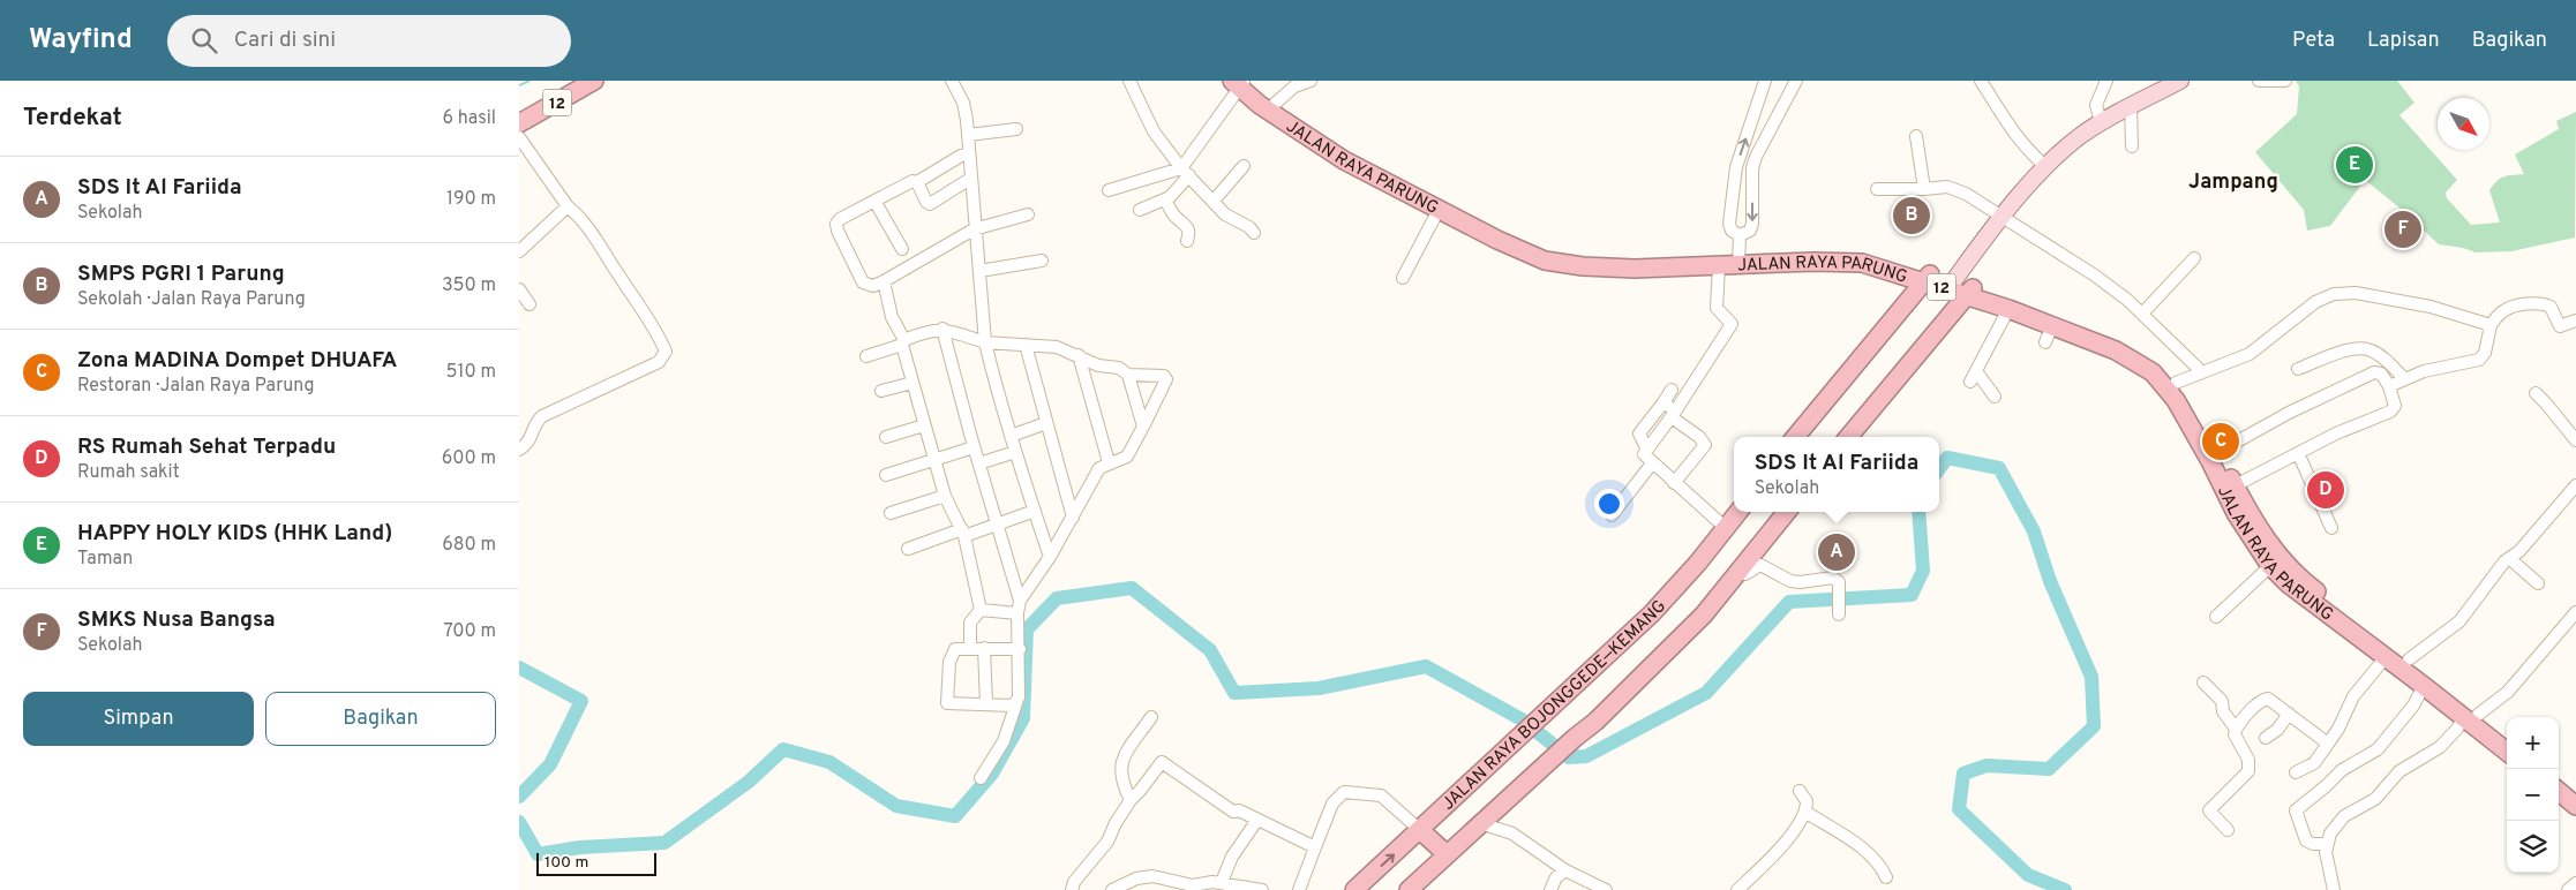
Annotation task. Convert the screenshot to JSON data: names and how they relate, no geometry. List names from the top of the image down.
{
  "streets": {
    "highway": ["12", "JALAN RAYA PARUNG", "JALAN RAYA BOJONGGEDE—KEMANG"]
  },
  "districts": ["Jampang"],
  "scale_bar": "100 m",
  "north": "bottom right",
  "page": {
    "header": "Wayfind",
    "search": "Cari di sini",
    "nav": ["Peta", "Lapisan", "Bagikan"],
    "heading": ["Terdekat", "6 hasil"],
    "pins": [
      "E",
      "B",
      "F",
      "C",
      "D",
      "A"
    ],
    "list": [
      {
        "mark": "A",
        "name": "SDS It Al Fariida",
        "note": "Sekolah",
        "value": "190 m"
      },
      {
        "mark": "B",
        "name": "SMPS PGRI 1 Parung",
        "note": "Sekolah · Jalan Raya Parung",
        "value": "350 m"
      },
      {
        "mark": "C",
        "name": "Zona MADINA Dompet DHUAFA",
        "note": "Restoran · Jalan Raya Parung",
        "value": "510 m"
      },
      {
        "mark": "D",
        "name": "RS Rumah Sehat Terpadu",
        "note": "Rumah sakit",
        "value": "600 m"
      },
      {
        "mark": "E",
        "name": "HAPPY HOLY KIDS (HHK Land)",
        "note": "Taman",
        "value": "680 m"
      },
      {
        "mark": "F",
        "name": "SMKS Nusa Bangsa",
        "note": "Sekolah",
        "value": "700 m"
      }
    ],
    "popup": ["SDS It Al Fariida", "Sekolah"],
    "buttons": ["Simpan", "Bagikan"],
    "map_buttons": ["+", "−"],
    "scale": "100 m"
  }
}
